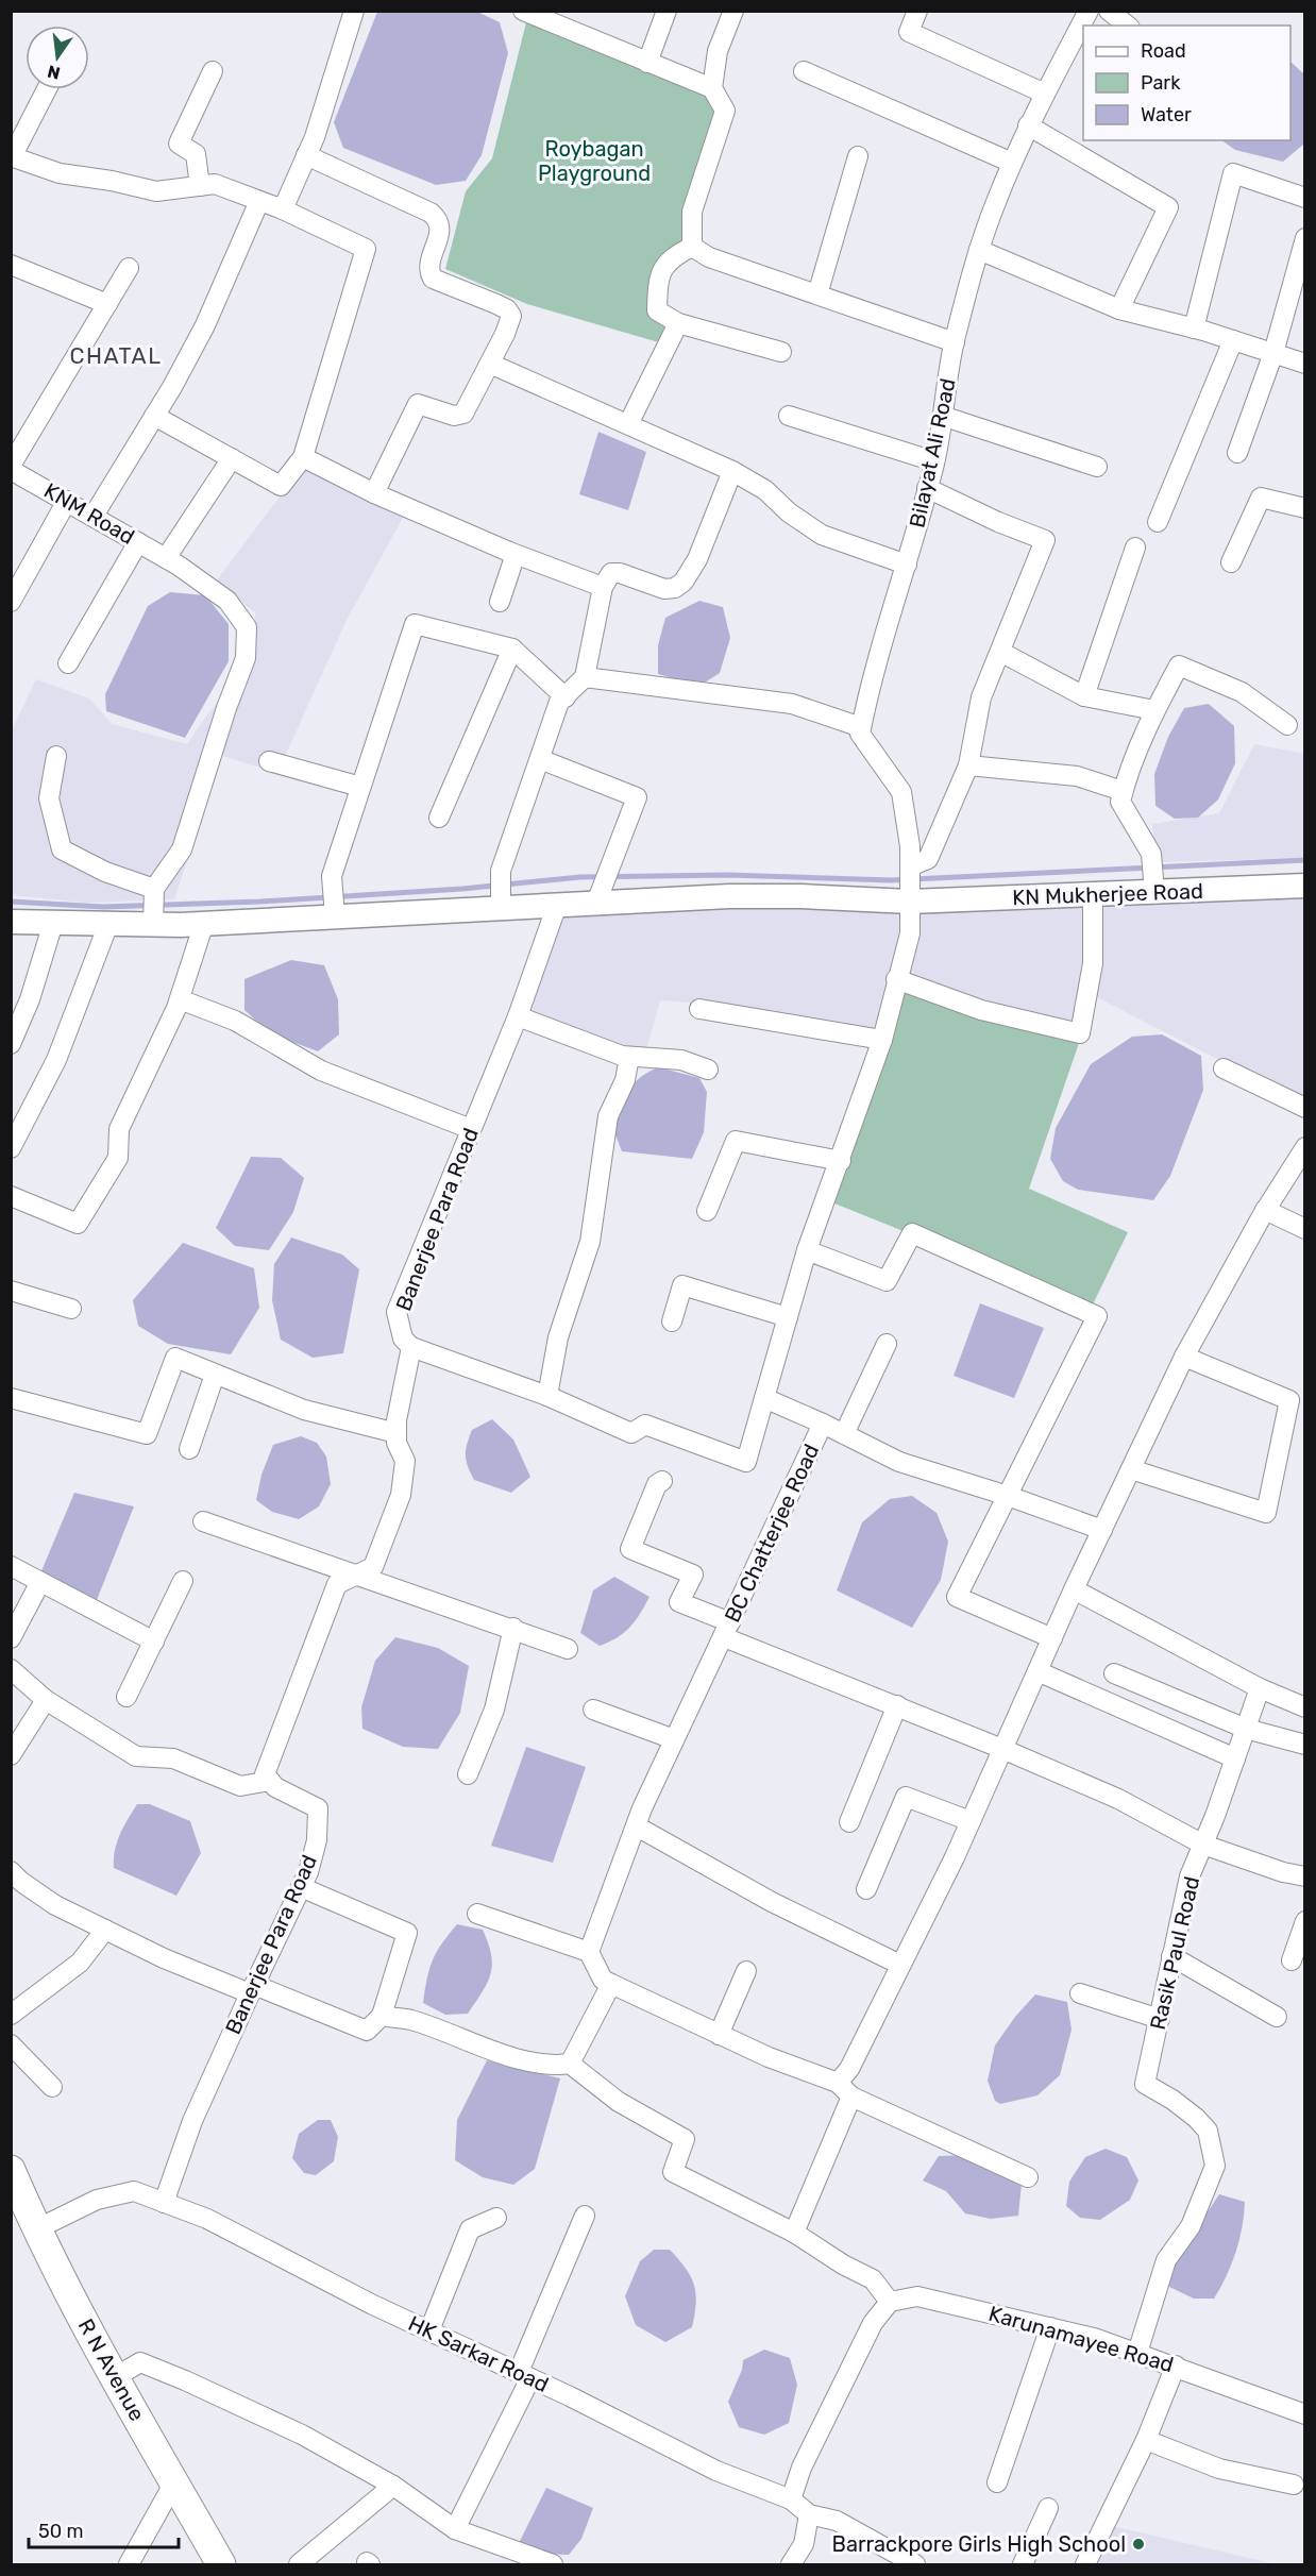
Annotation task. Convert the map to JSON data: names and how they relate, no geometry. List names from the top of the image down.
{
  "streets": {
    "main road": ["R N Avenue"],
    "street": [
      "Bilayat Ali Road",
      "KNM Road",
      "KN Mukherjee Road",
      "Banerjee Para Road",
      "BC Chatterjee Road",
      "Rasik Paul Road",
      "Karunamayee Road",
      "HK Sarkar Road"
    ]
  },
  "crossings": [
    ["KN Mukherjee Road", "Banerjee Para Road"],
    ["Banerjee Para Road", "HK Sarkar Road"],
    ["Rasik Paul Road", "Karunamayee Road"],
    ["HK Sarkar Road", "R N Avenue"]
  ],
  "districts": ["CHATAL"],
  "parks": ["Roybagan Playground"],
  "places": ["Barrackpore Girls High School"],
  "legend": ["Road", "Park", "Water"],
  "scale_bar": "50 m",
  "north": "bottom"
}
